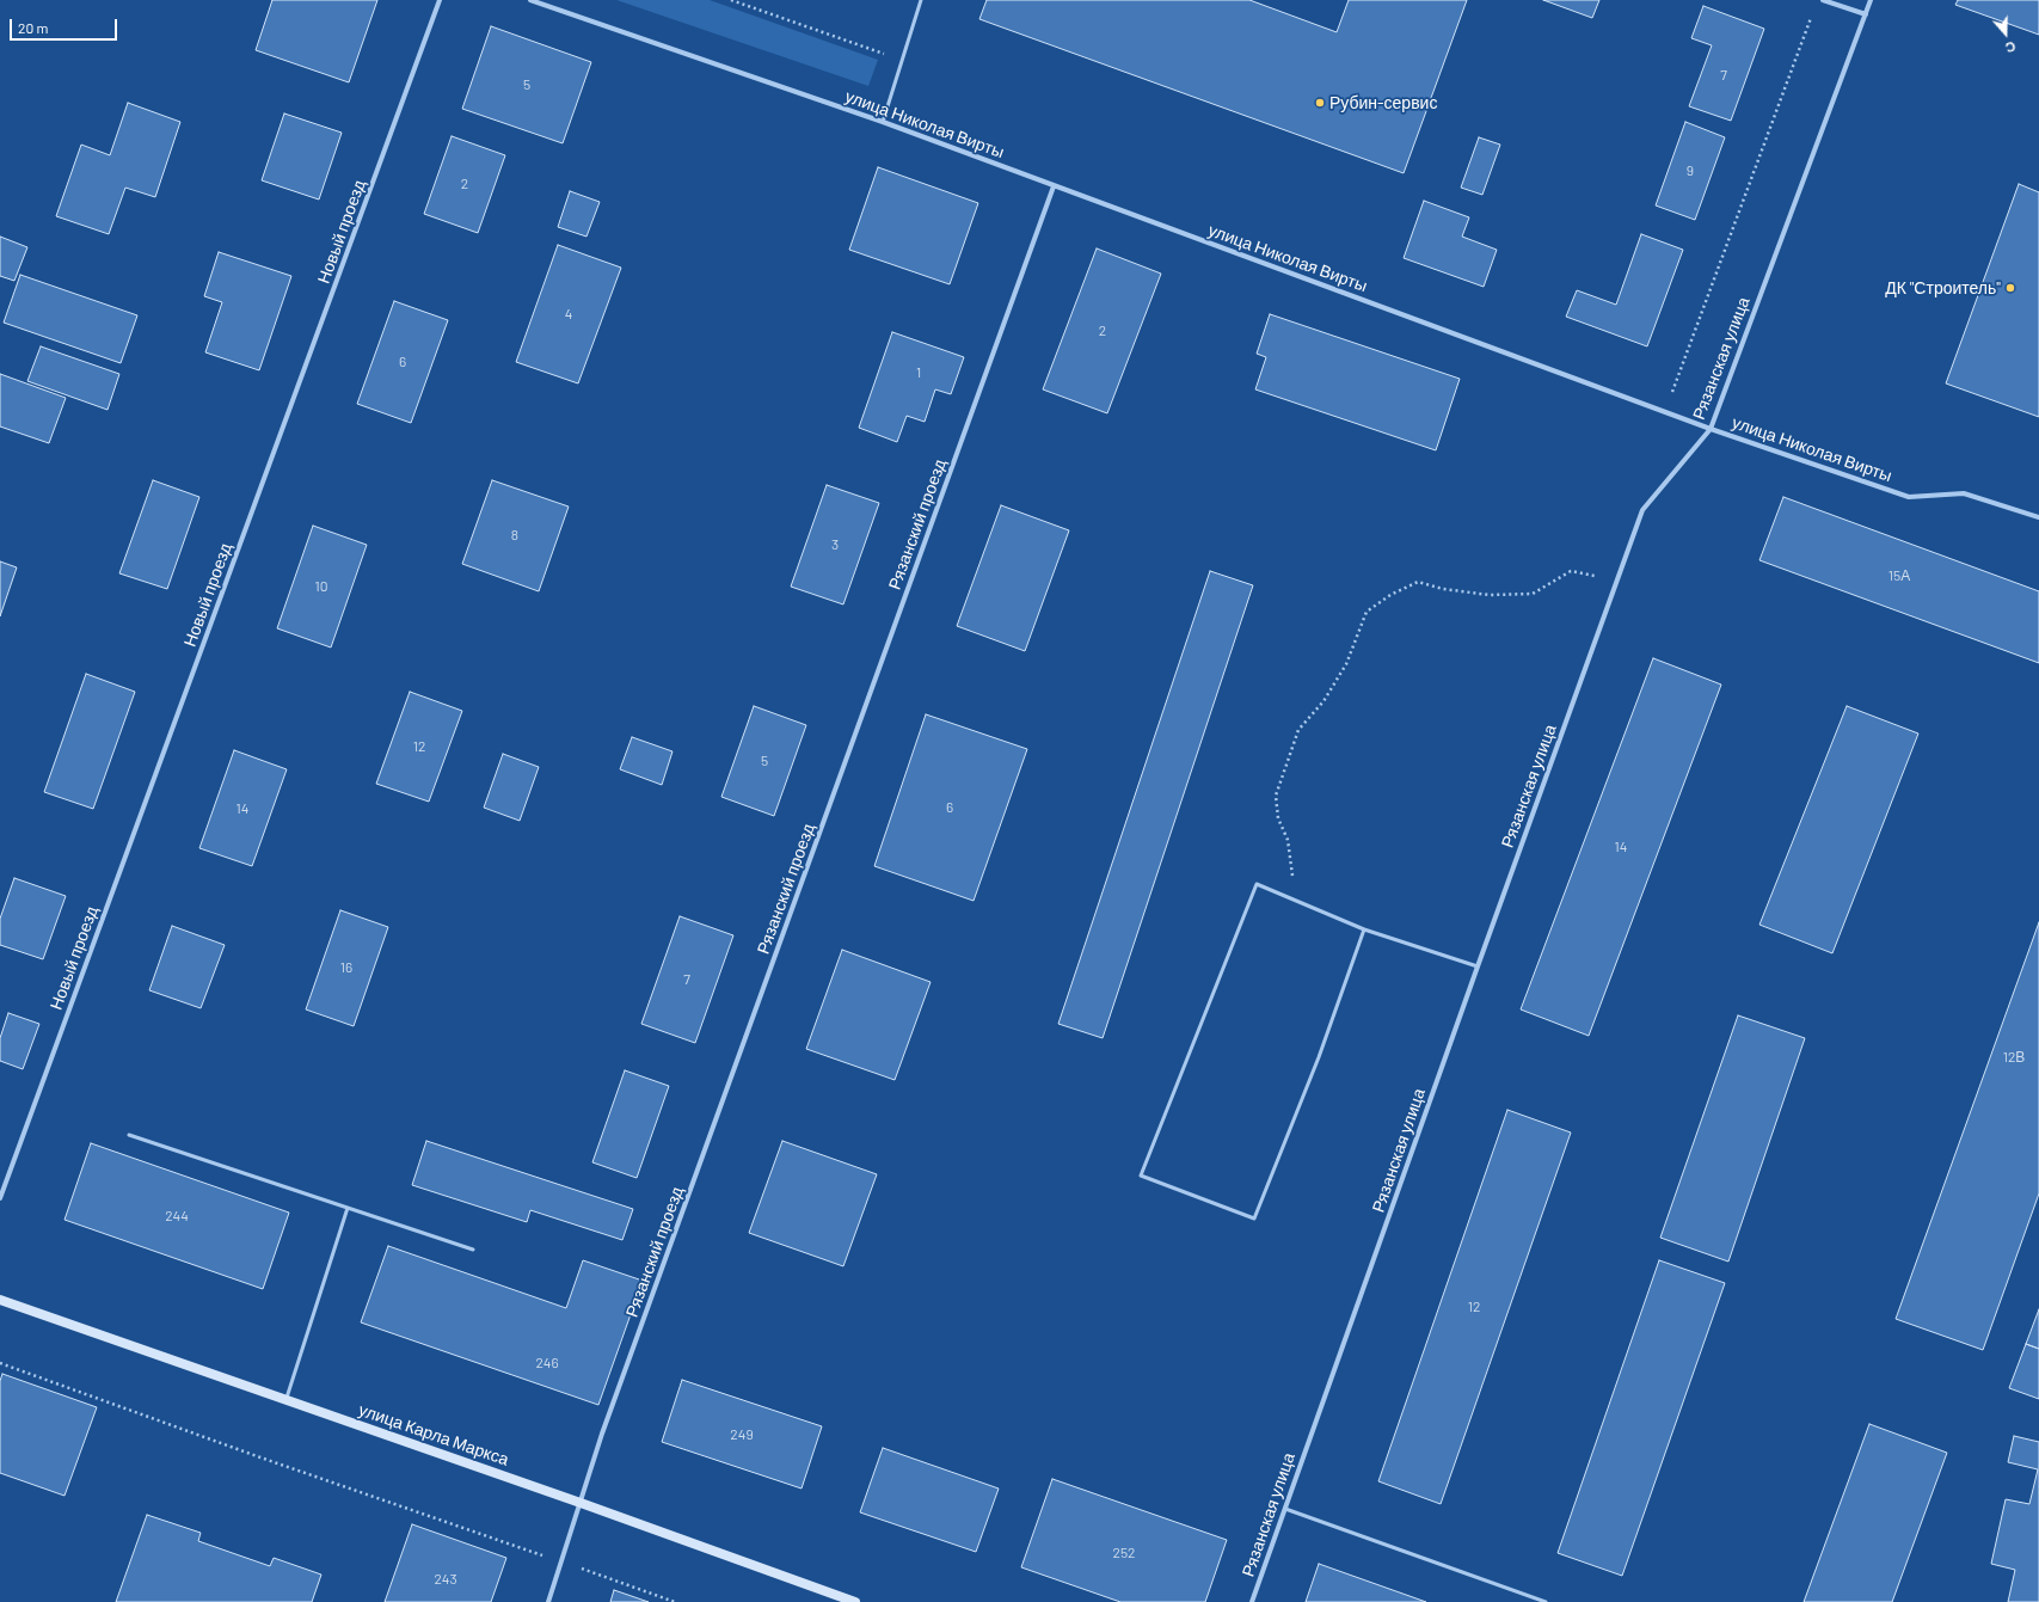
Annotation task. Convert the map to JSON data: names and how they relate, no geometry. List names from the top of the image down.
{
  "streets": {
    "main road": ["улица Карла Маркса"],
    "street": [
      "улица Николая Вирты",
      "Новый проезд",
      "Рязанская улица",
      "Рязанский проезд"
    ]
  },
  "crossings": [
    ["улица Николая Вирты", "Рязанская улица"],
    ["улица Николая Вирты", "Рязанский проезд"],
    ["Рязанский проезд", "улица Карла Маркса"]
  ],
  "places": ["Рубин-сервис", "ДК \"Строитель\""],
  "house_numbers": [
    "7",
    "5",
    "9",
    "2",
    "4",
    "2",
    "6",
    "1",
    "8",
    "3",
    "15А",
    "10",
    "12",
    "5",
    "6",
    "14",
    "14",
    "16",
    "7",
    "12В",
    "244",
    "12",
    "246",
    "249",
    "252",
    "243"
  ],
  "scale_bar": "20 m",
  "north": "bottom"
}
